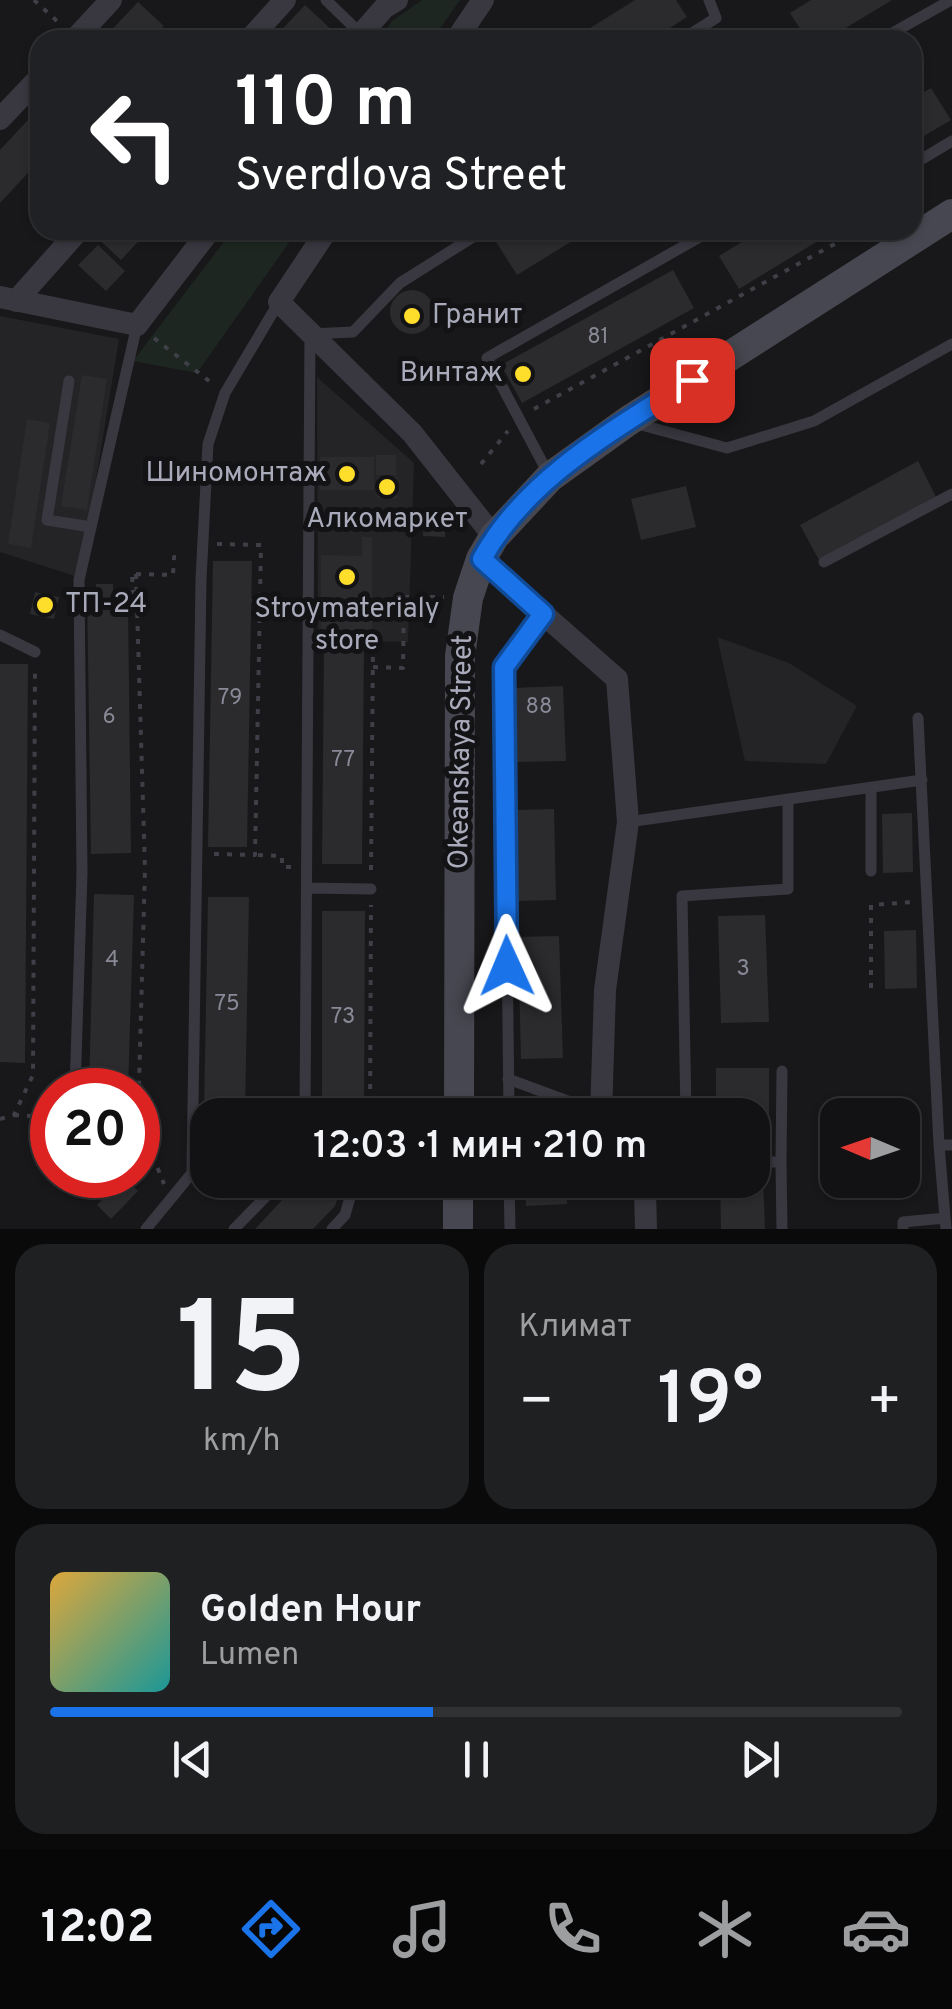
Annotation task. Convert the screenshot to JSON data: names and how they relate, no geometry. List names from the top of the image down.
{
  "streets": {
    "main road": ["Okeanskaya Street"]
  },
  "places": [
    "Гранит",
    "Винтаж",
    "Шиномонтаж",
    "Алкомаркет",
    "Stroymaterialy store",
    "ТП-24"
  ],
  "house_numbers": [
    "81",
    "79",
    "88",
    "6",
    "77",
    "4",
    "3",
    "75",
    "73"
  ],
  "north": "left",
  "page": {
    "turn": ["110 m", "Sverdlova Street"],
    "limit": "20",
    "trip": "12:03 · 1 мин · 210 m",
    "tile": [
      ["15", "km/h"],
      "Климат"
    ],
    "heat": ["−", "19°", "+"],
    "song": ["Golden Hour", "Lumen"],
    "tabs": "12:02"
  }
}
